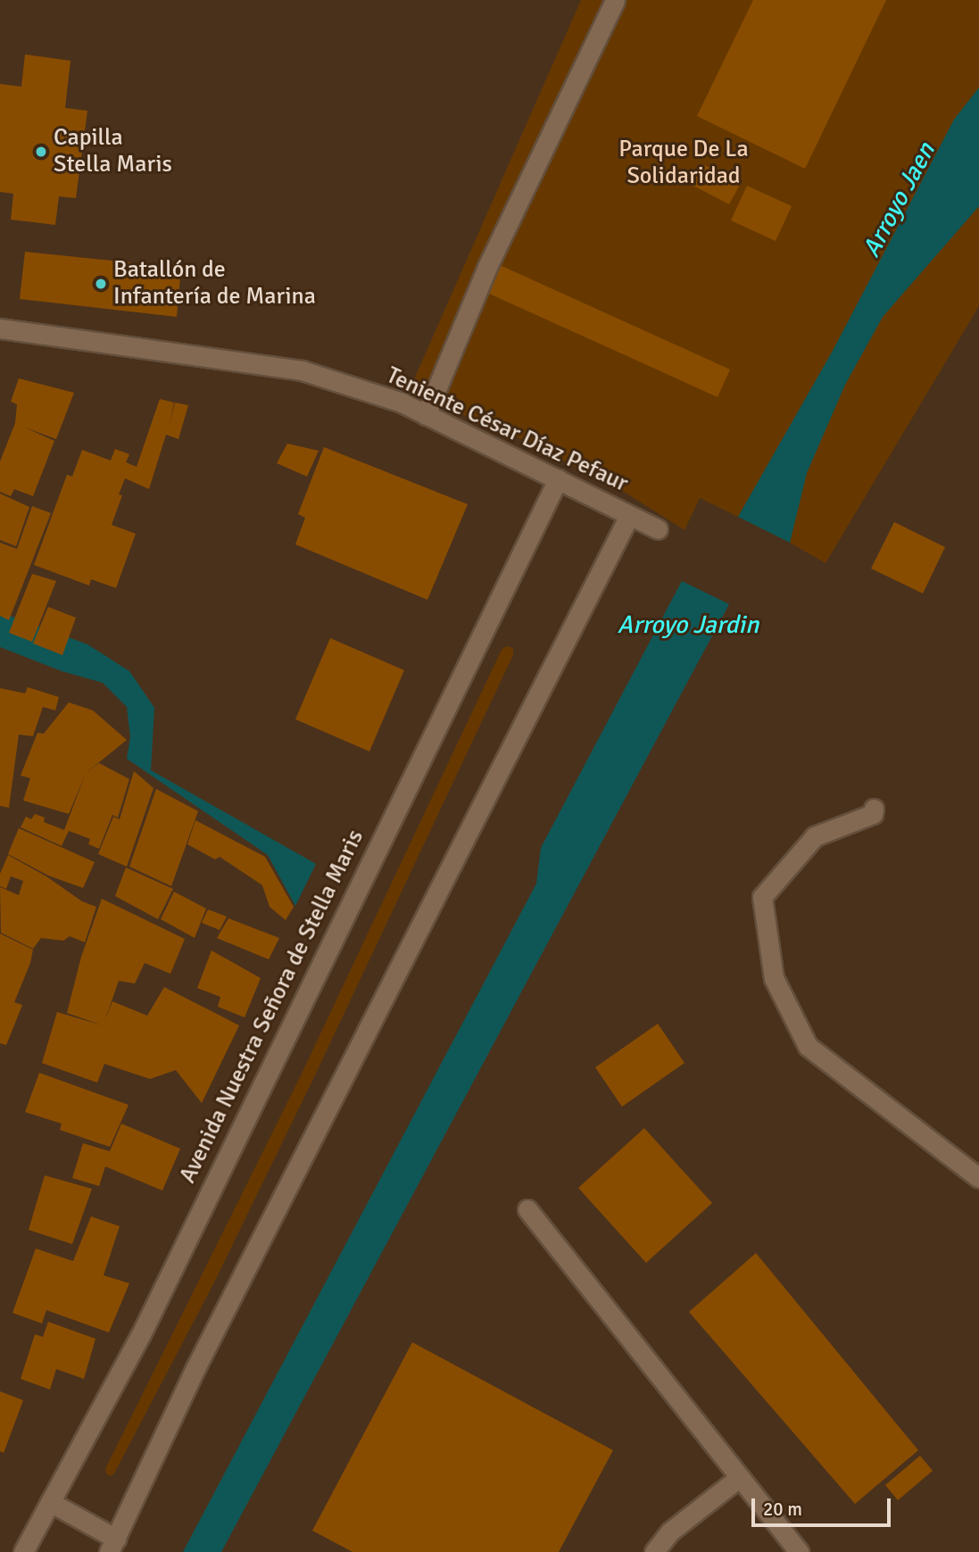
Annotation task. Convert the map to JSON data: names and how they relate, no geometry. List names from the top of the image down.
{
  "streets": {
    "street": ["Teniente César Díaz Pefaur", "Avenida Nuestra Señora de Stella Maris"]
  },
  "crossings": [
    ["Teniente César Díaz Pefaur", "Avenida Nuestra Señora de Stella Maris"]
  ],
  "water": ["Arroyo Jaen", "Arroyo Jardin"],
  "parks": ["Parque De La Solidaridad"],
  "places": ["Capilla Stella Maris", "Batallón de Infantería de Marina"],
  "scale_bar": "20 m"
}
